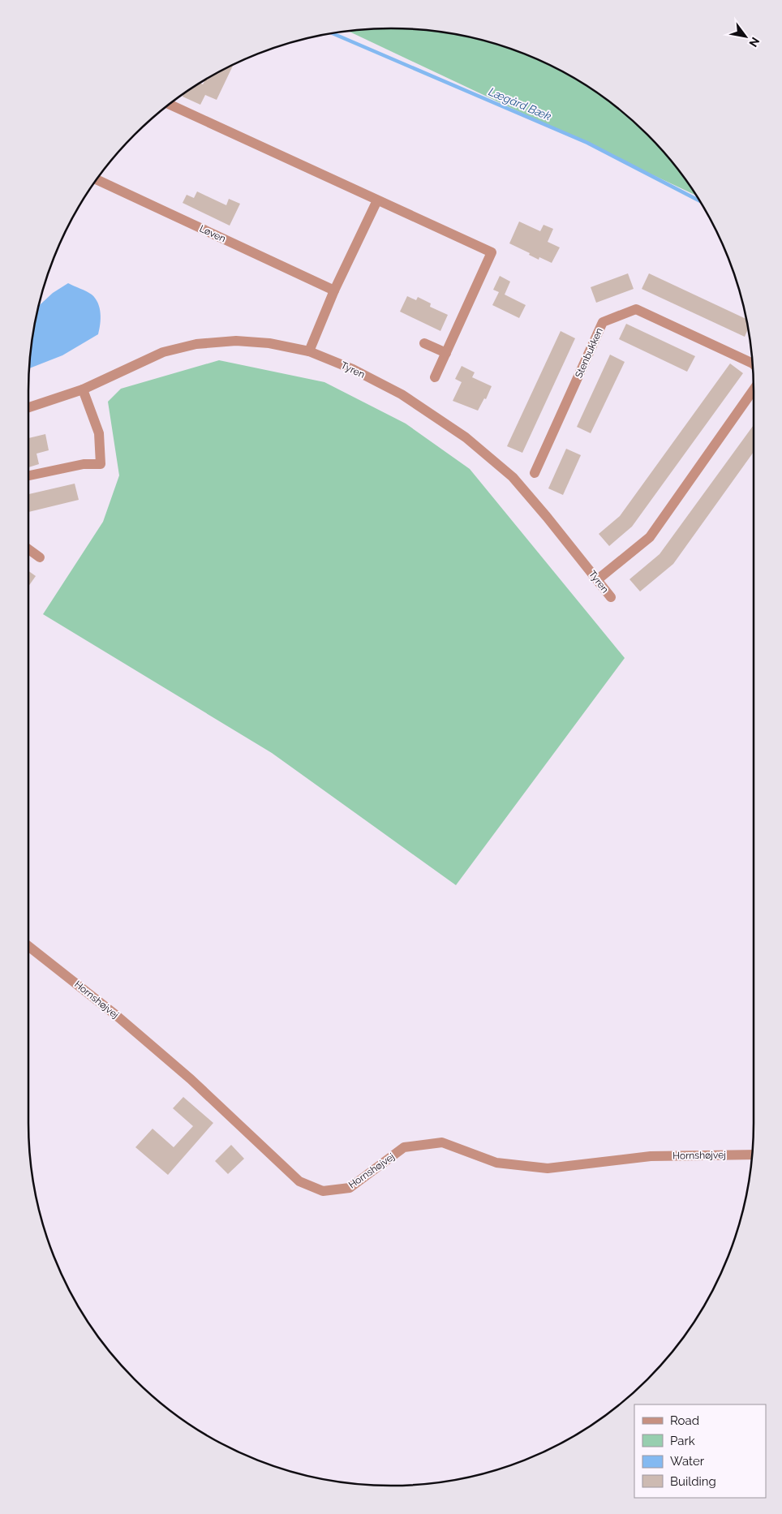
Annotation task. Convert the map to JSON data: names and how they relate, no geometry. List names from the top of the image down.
{
  "streets": {
    "street": [
      "Løven",
      "Stenbukken",
      "Tyren",
      "Hornshøjvej"
    ]
  },
  "water": ["Lægård Bæk"],
  "legend": [
    "Road",
    "Park",
    "Water",
    "Building"
  ],
  "north": "bottom right"
}
